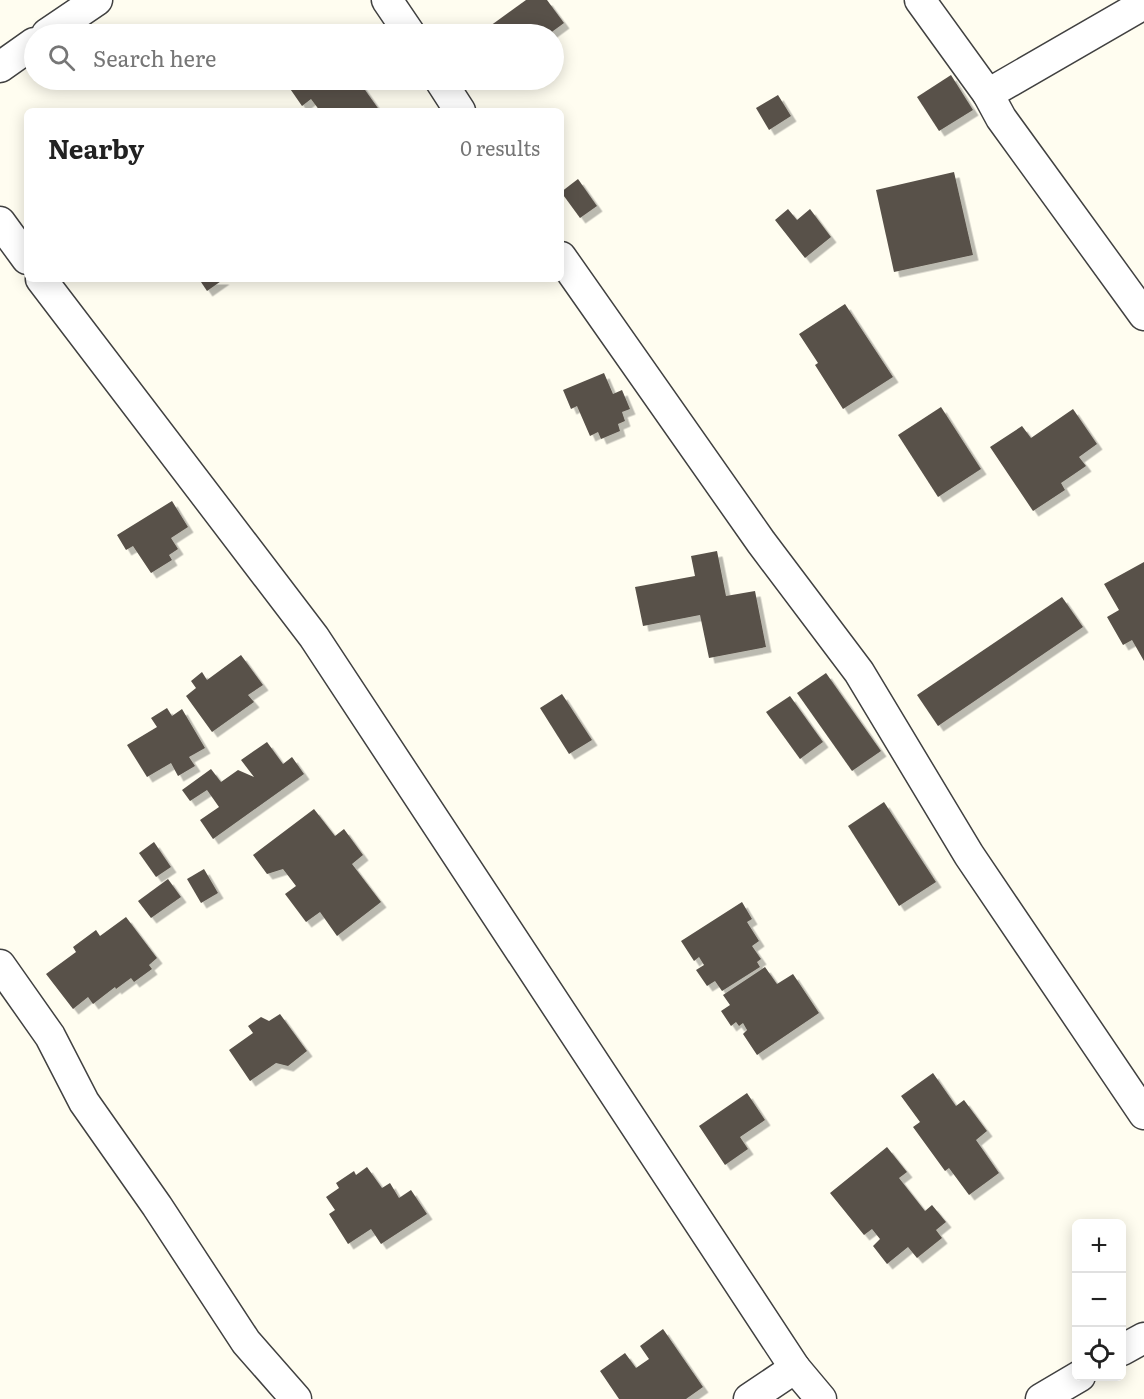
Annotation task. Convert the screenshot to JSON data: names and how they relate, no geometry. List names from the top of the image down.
{
  "page": {
    "search": "Search here",
    "heading": ["Nearby", "0 results"],
    "map_buttons": ["+", "−"]
  }
}
